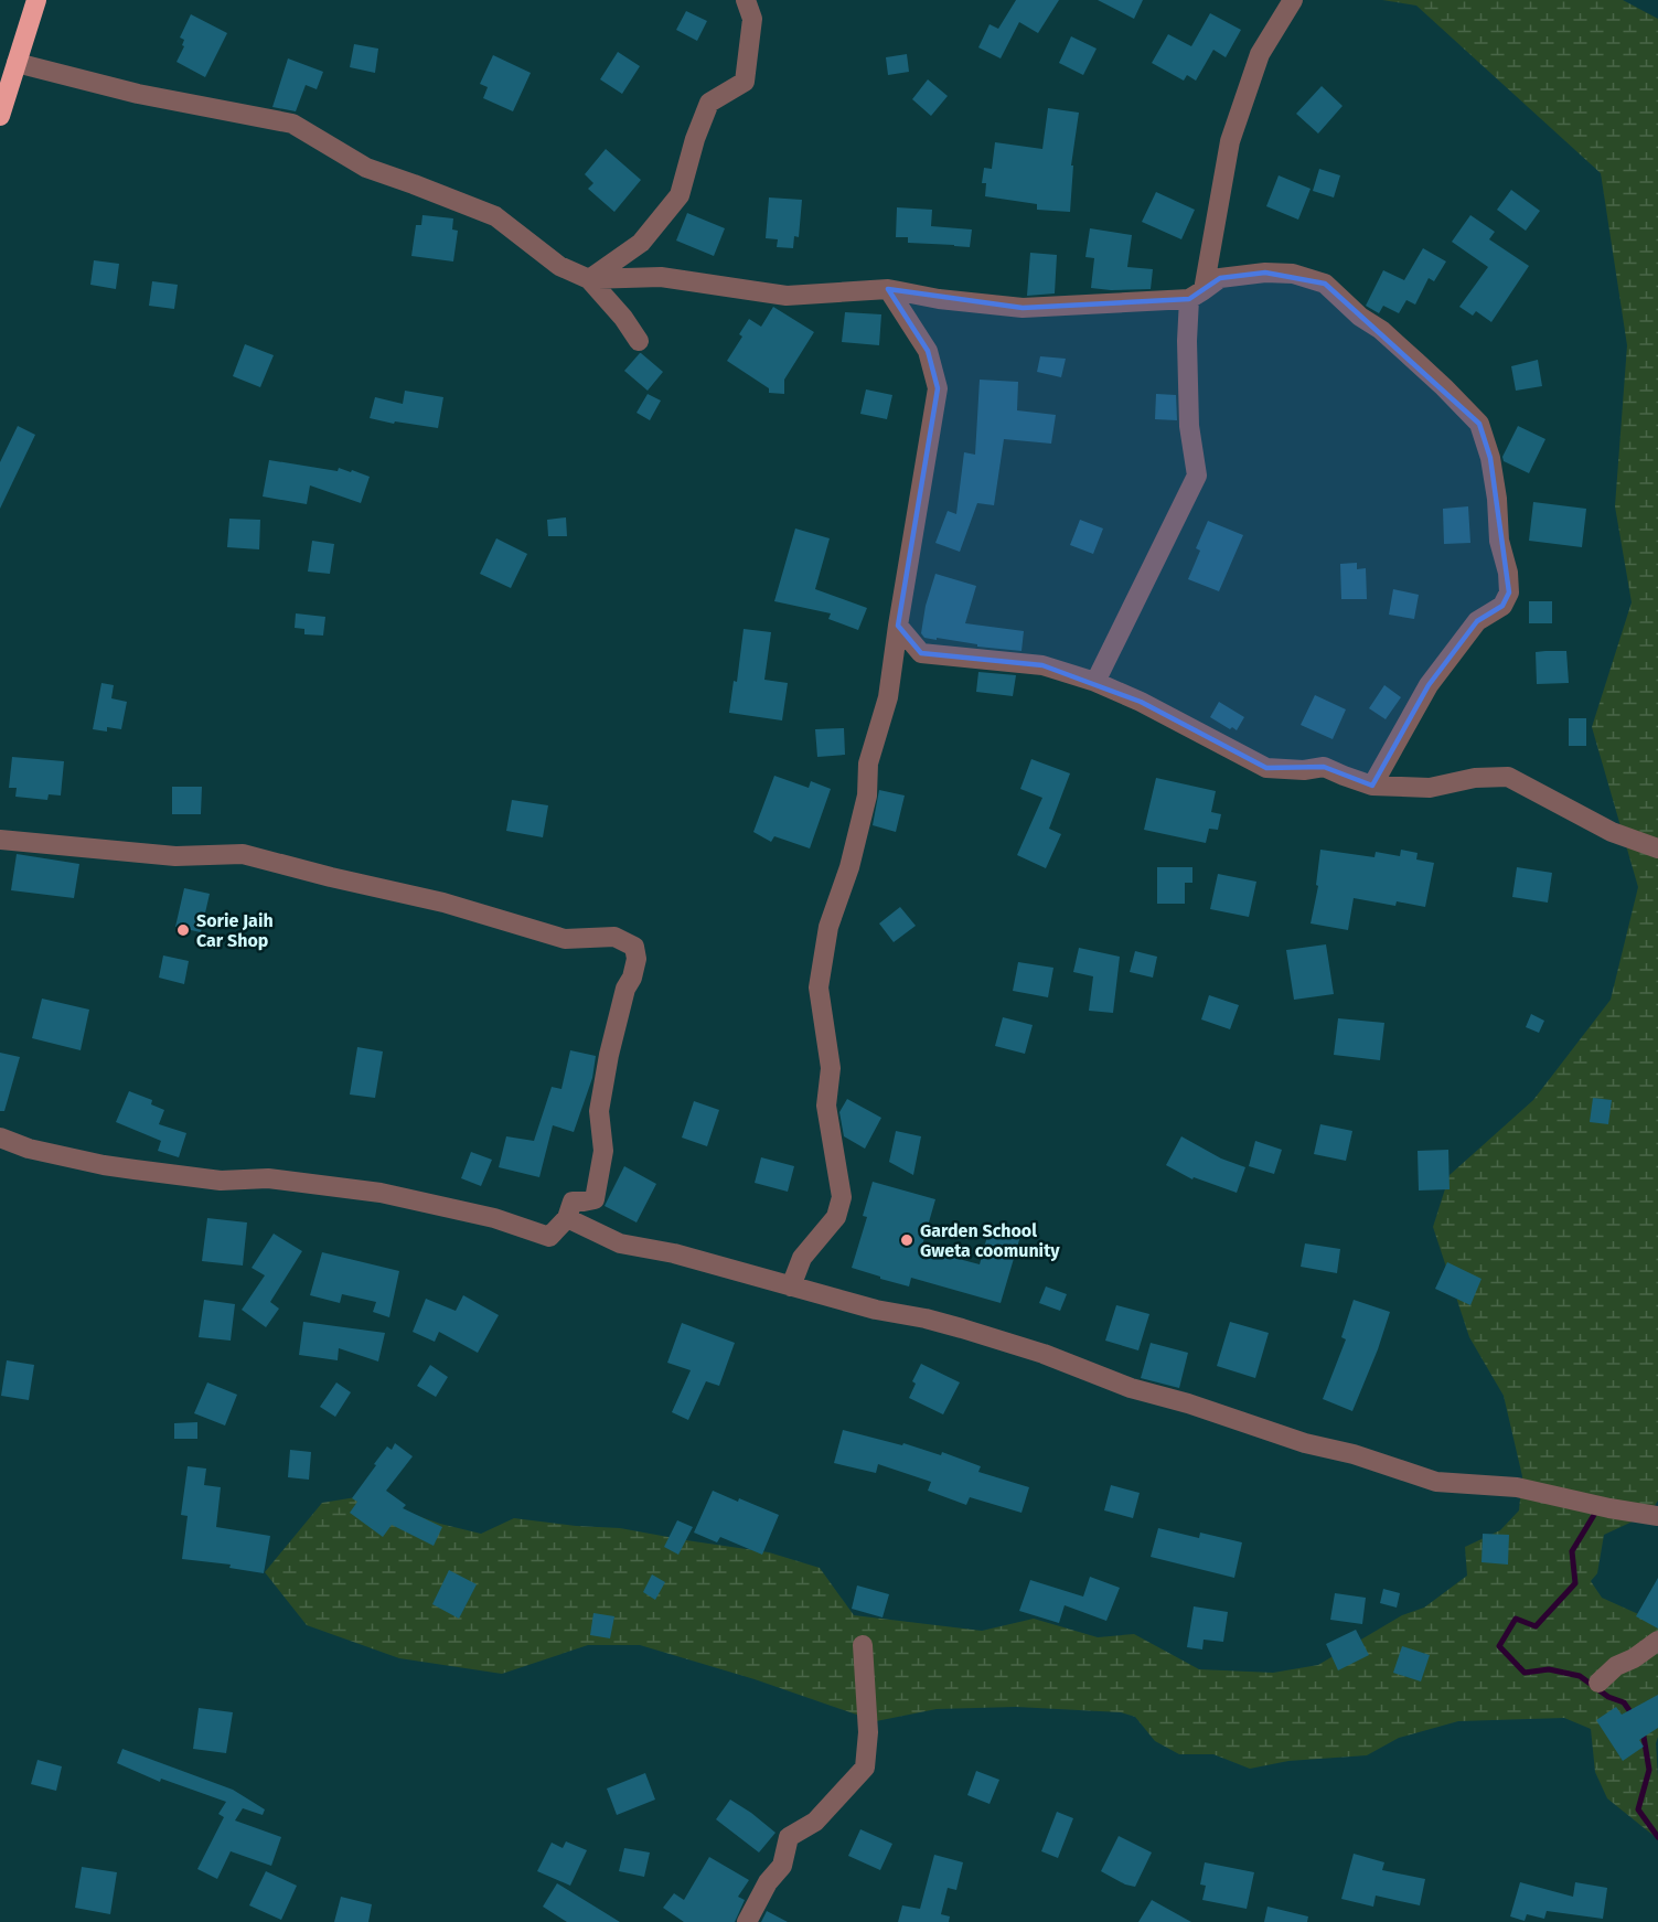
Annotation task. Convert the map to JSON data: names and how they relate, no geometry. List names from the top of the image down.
{
  "places": ["Sorie Jaih Car Shop", "Garden School Gweta coomunity"]
}
